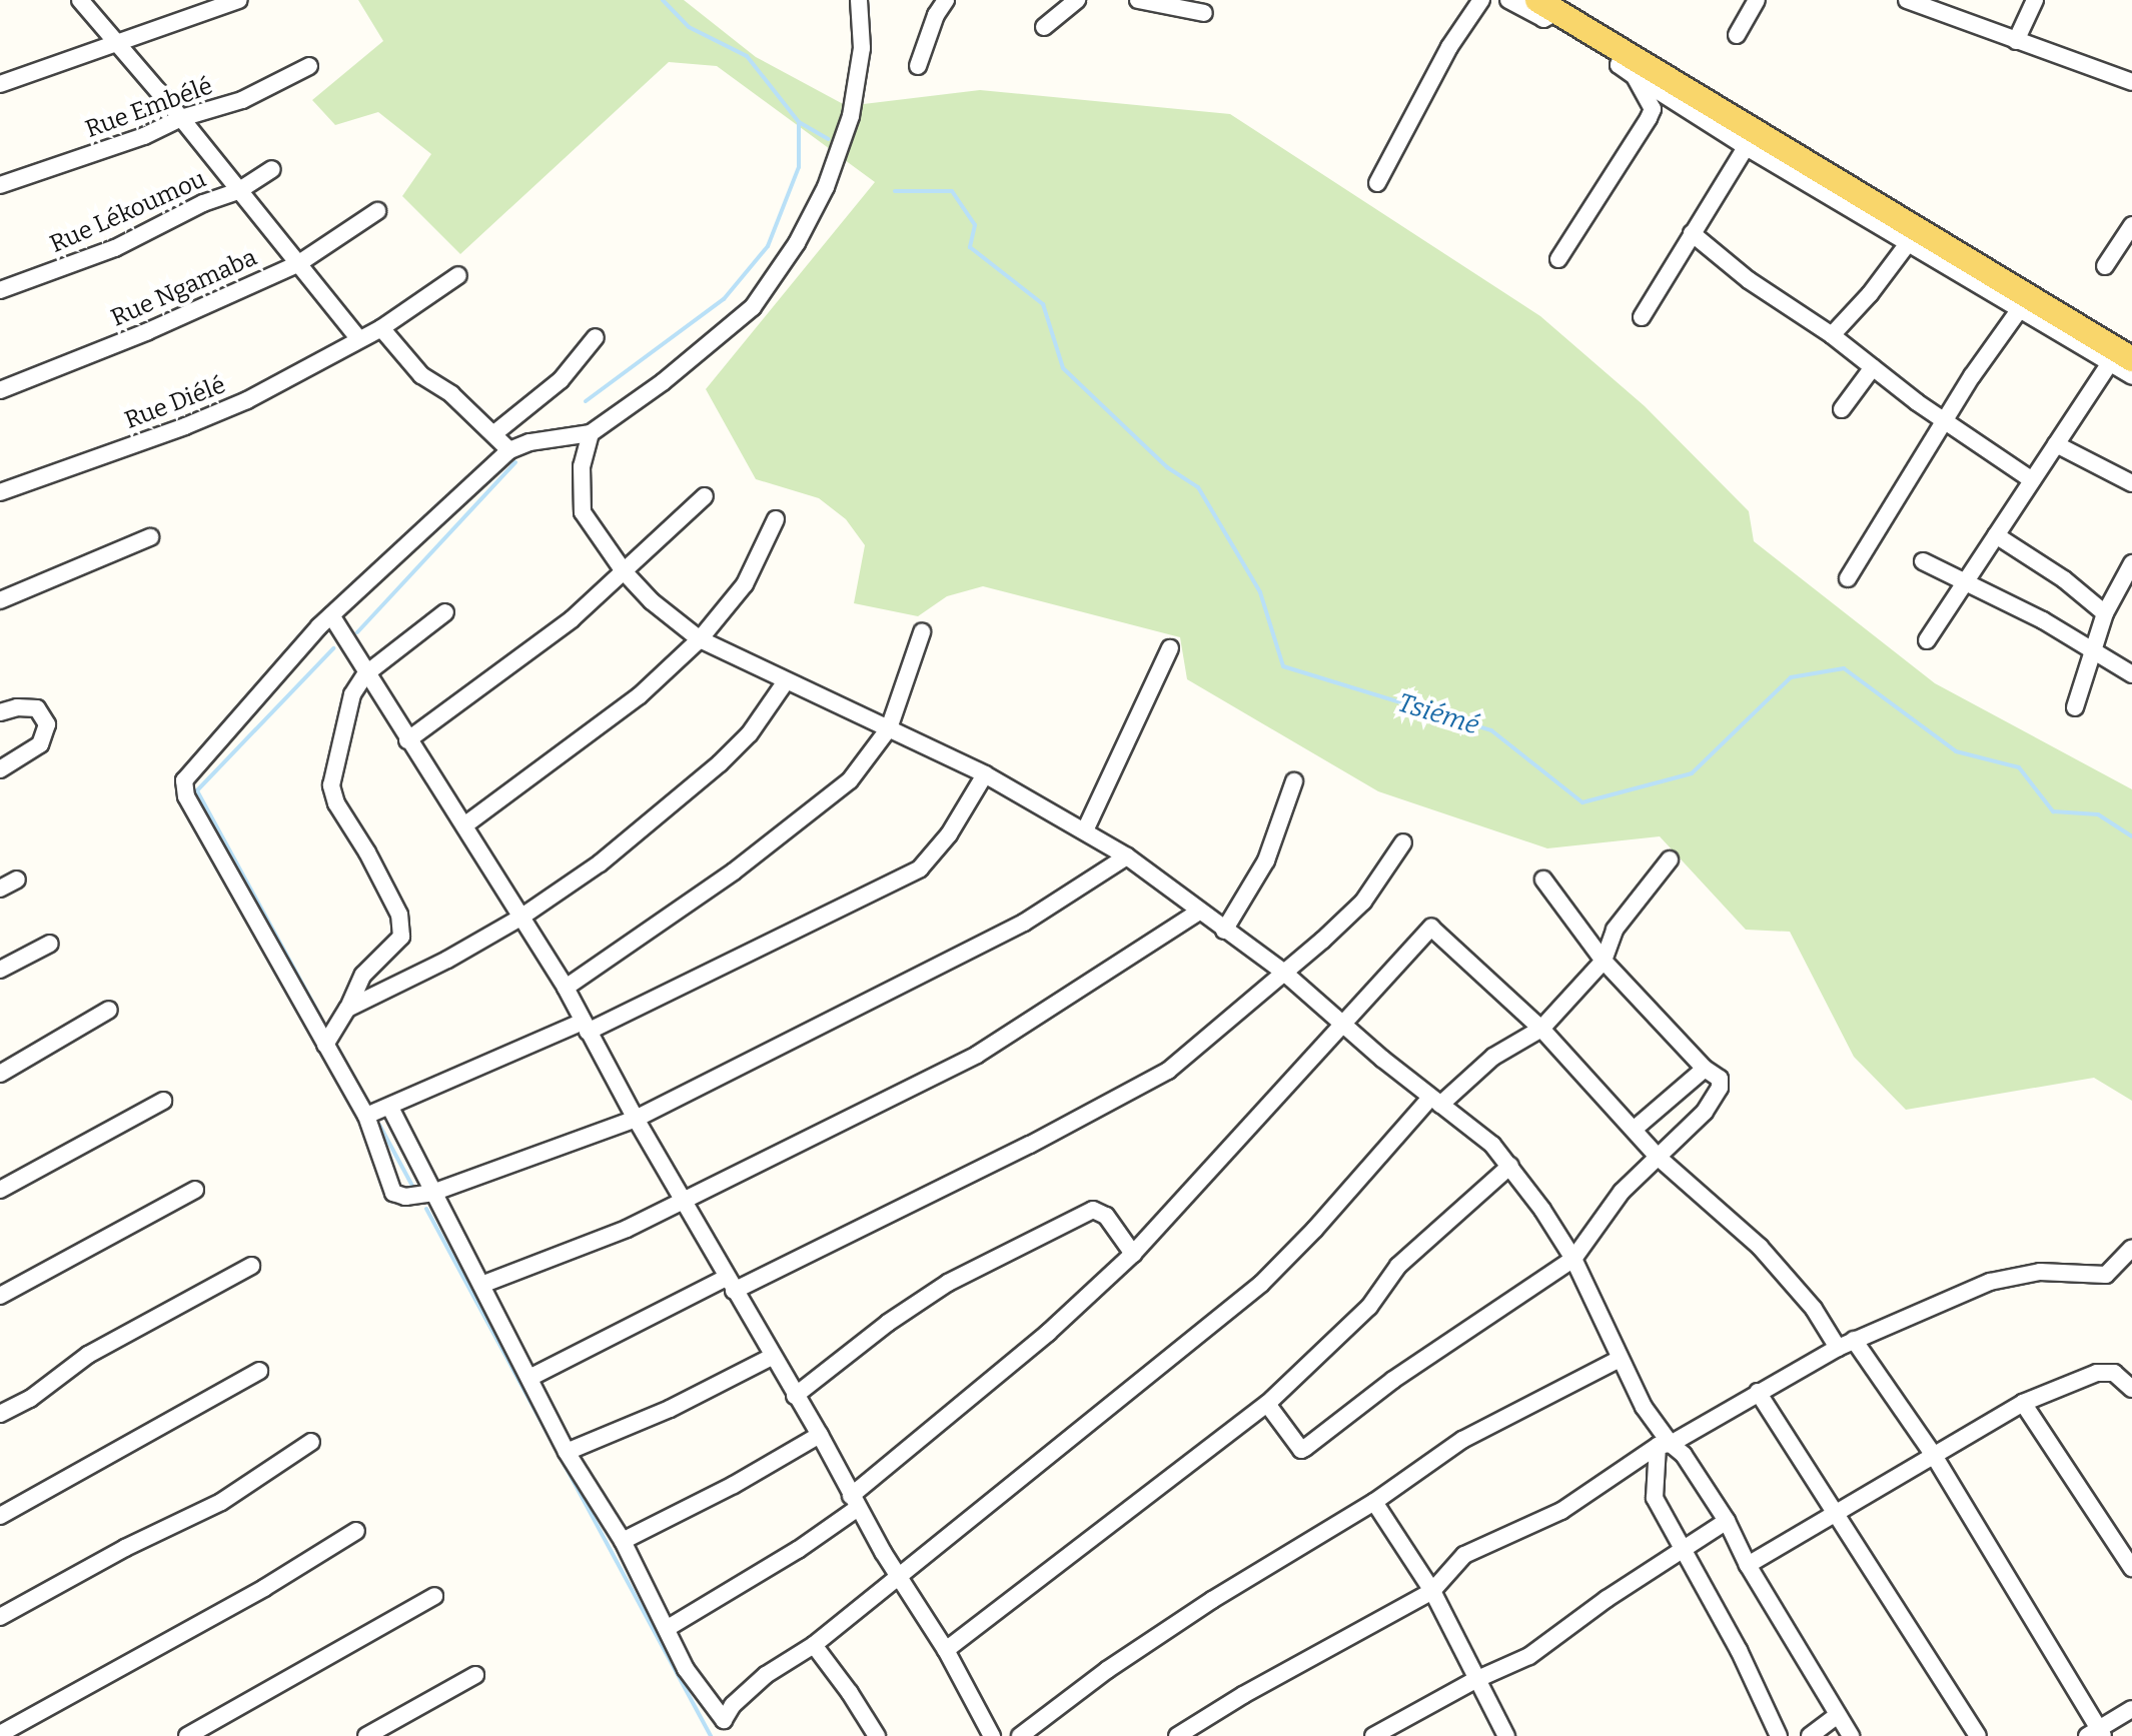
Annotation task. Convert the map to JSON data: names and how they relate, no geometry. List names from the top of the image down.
{
  "streets": {
    "street": [
      "Rue Embélé",
      "Rue Lékoumou",
      "Rue Ngamaba",
      "Rue Diélé"
    ]
  },
  "water": ["Tsiémé"]
}
